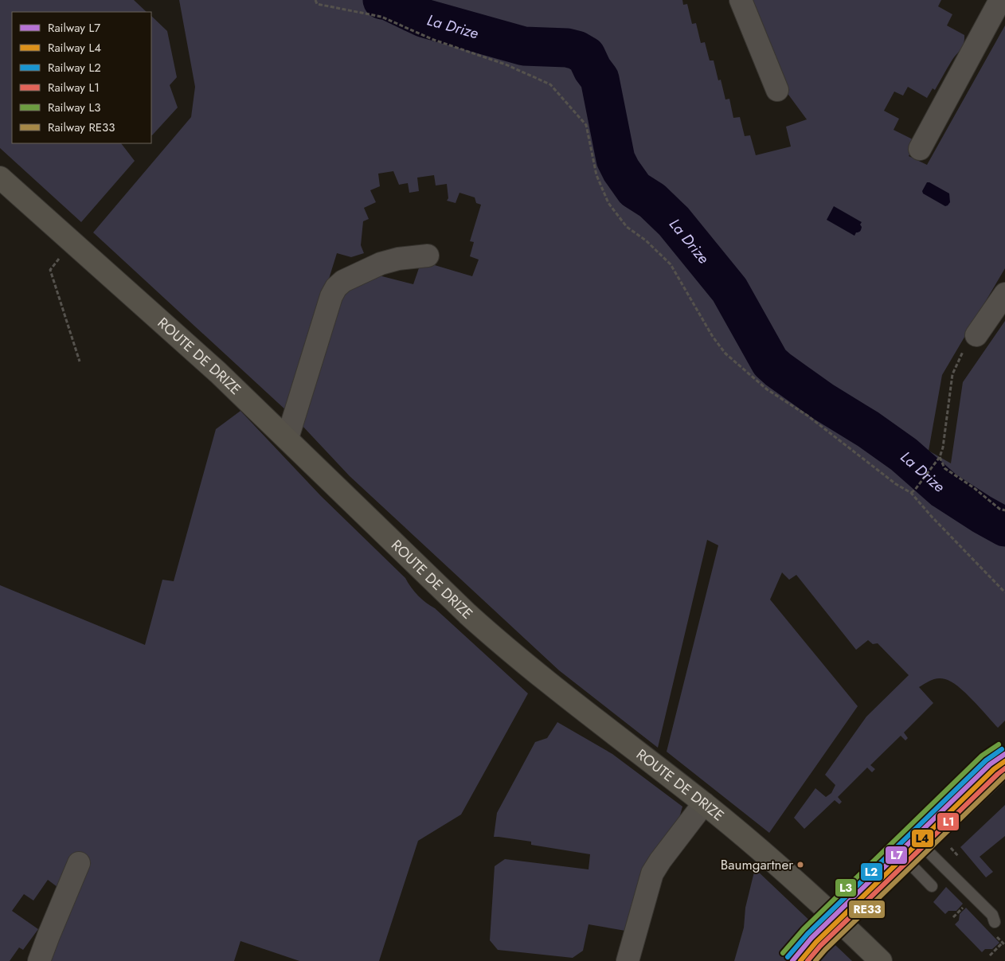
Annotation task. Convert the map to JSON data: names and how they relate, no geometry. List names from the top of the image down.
{
  "streets": {
    "main road": ["ROUTE DE DRIZE"]
  },
  "water": ["La Drize"],
  "places": ["Baumgartner"],
  "lines": [
    "rail line L3",
    "rail line L2",
    "rail line L7",
    "rail line L4",
    "rail line L1",
    "rail line RE33"
  ],
  "legend": [
    "Railway L7",
    "Railway L4",
    "Railway L2",
    "Railway L1",
    "Railway L3",
    "Railway RE33"
  ]
}
